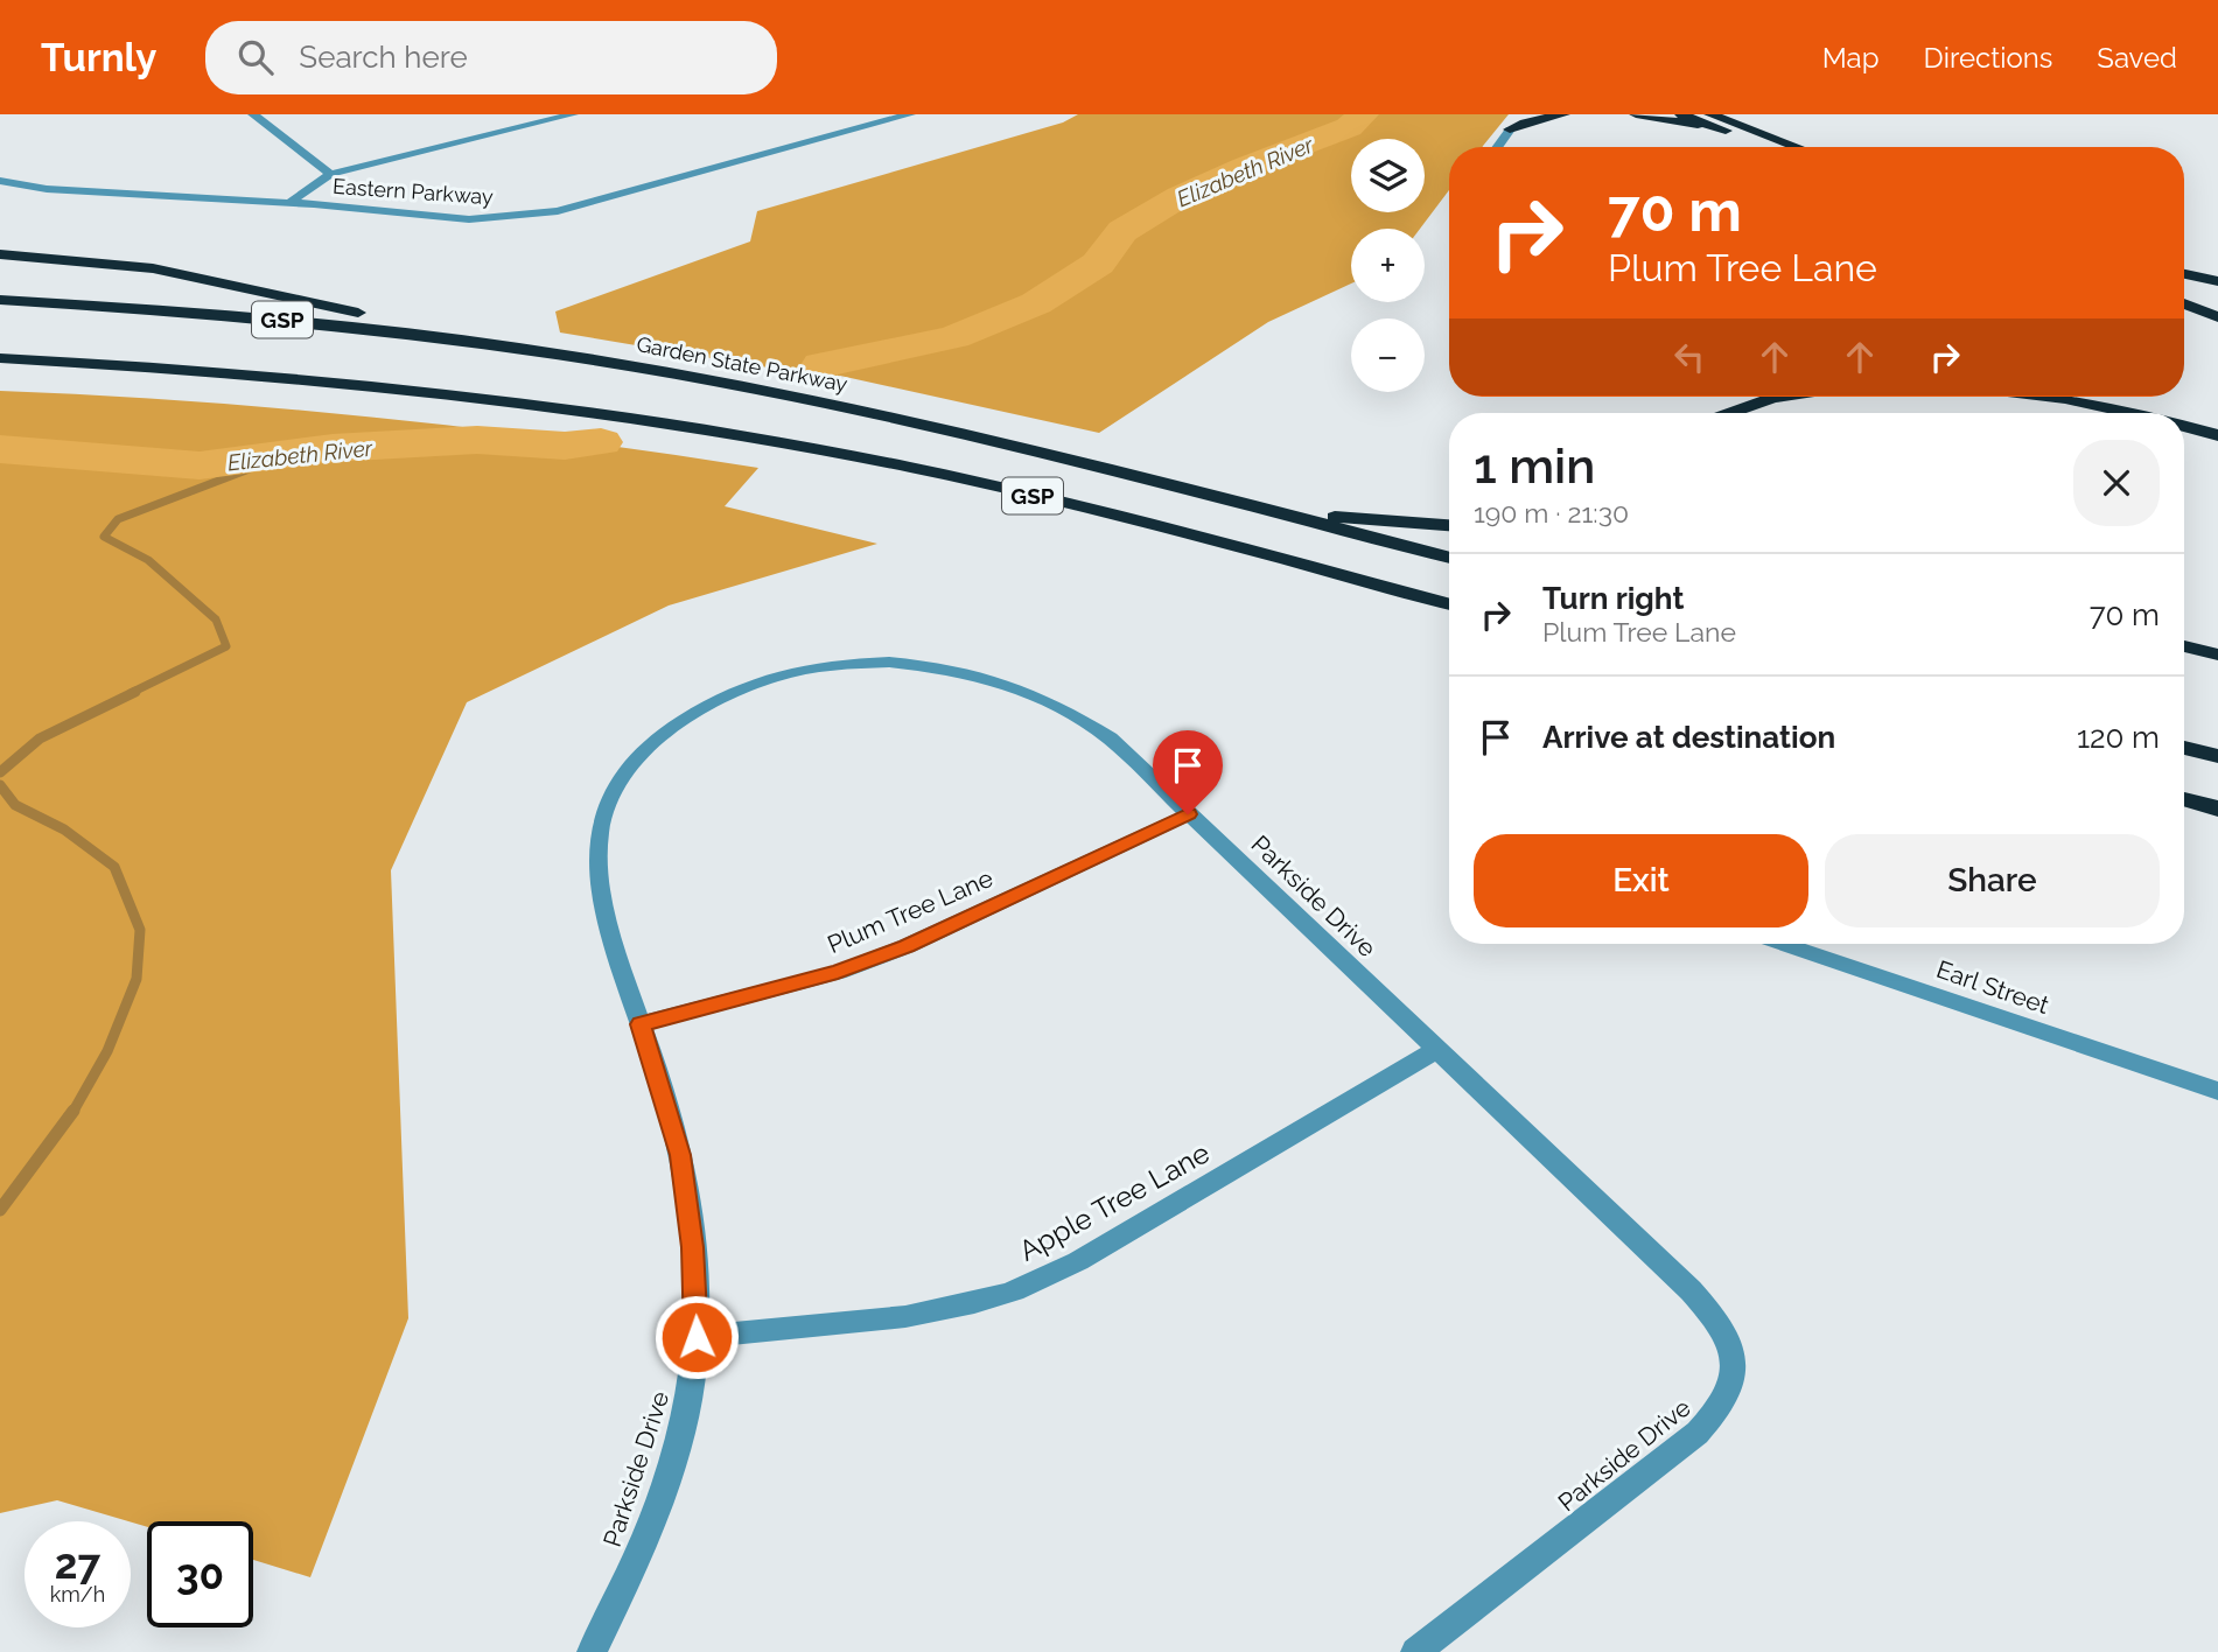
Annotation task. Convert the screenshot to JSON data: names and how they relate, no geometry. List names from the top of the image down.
{
  "streets": {
    "highway": ["GSP", "Garden State Parkway"],
    "street": [
      "Eastern Parkway",
      "Parkside Drive",
      "Plum Tree Lane",
      "Earl Street",
      "Apple Tree Lane"
    ]
  },
  "crossings": [
    ["Parkside Drive", "Plum Tree Lane"],
    ["Parkside Drive", "Apple Tree Lane"]
  ],
  "water": ["Elizabeth River"],
  "page": {
    "header": "Turnly",
    "search": "Search here",
    "nav": ["Map", "Directions", "Saved"],
    "map_buttons": ["+", "−"],
    "turn": ["70 m", "Plum Tree Lane"],
    "heading": ["1 min", "190 m · 21:30"],
    "list": [
      {
        "name": "Turn right",
        "note": "Plum Tree Lane",
        "value": "70 m"
      },
      {
        "name": "Arrive at destination",
        "value": "120 m"
      }
    ],
    "buttons": ["Exit", "Share"],
    "speed": "27 km/h",
    "limit": "30"
  }
}
